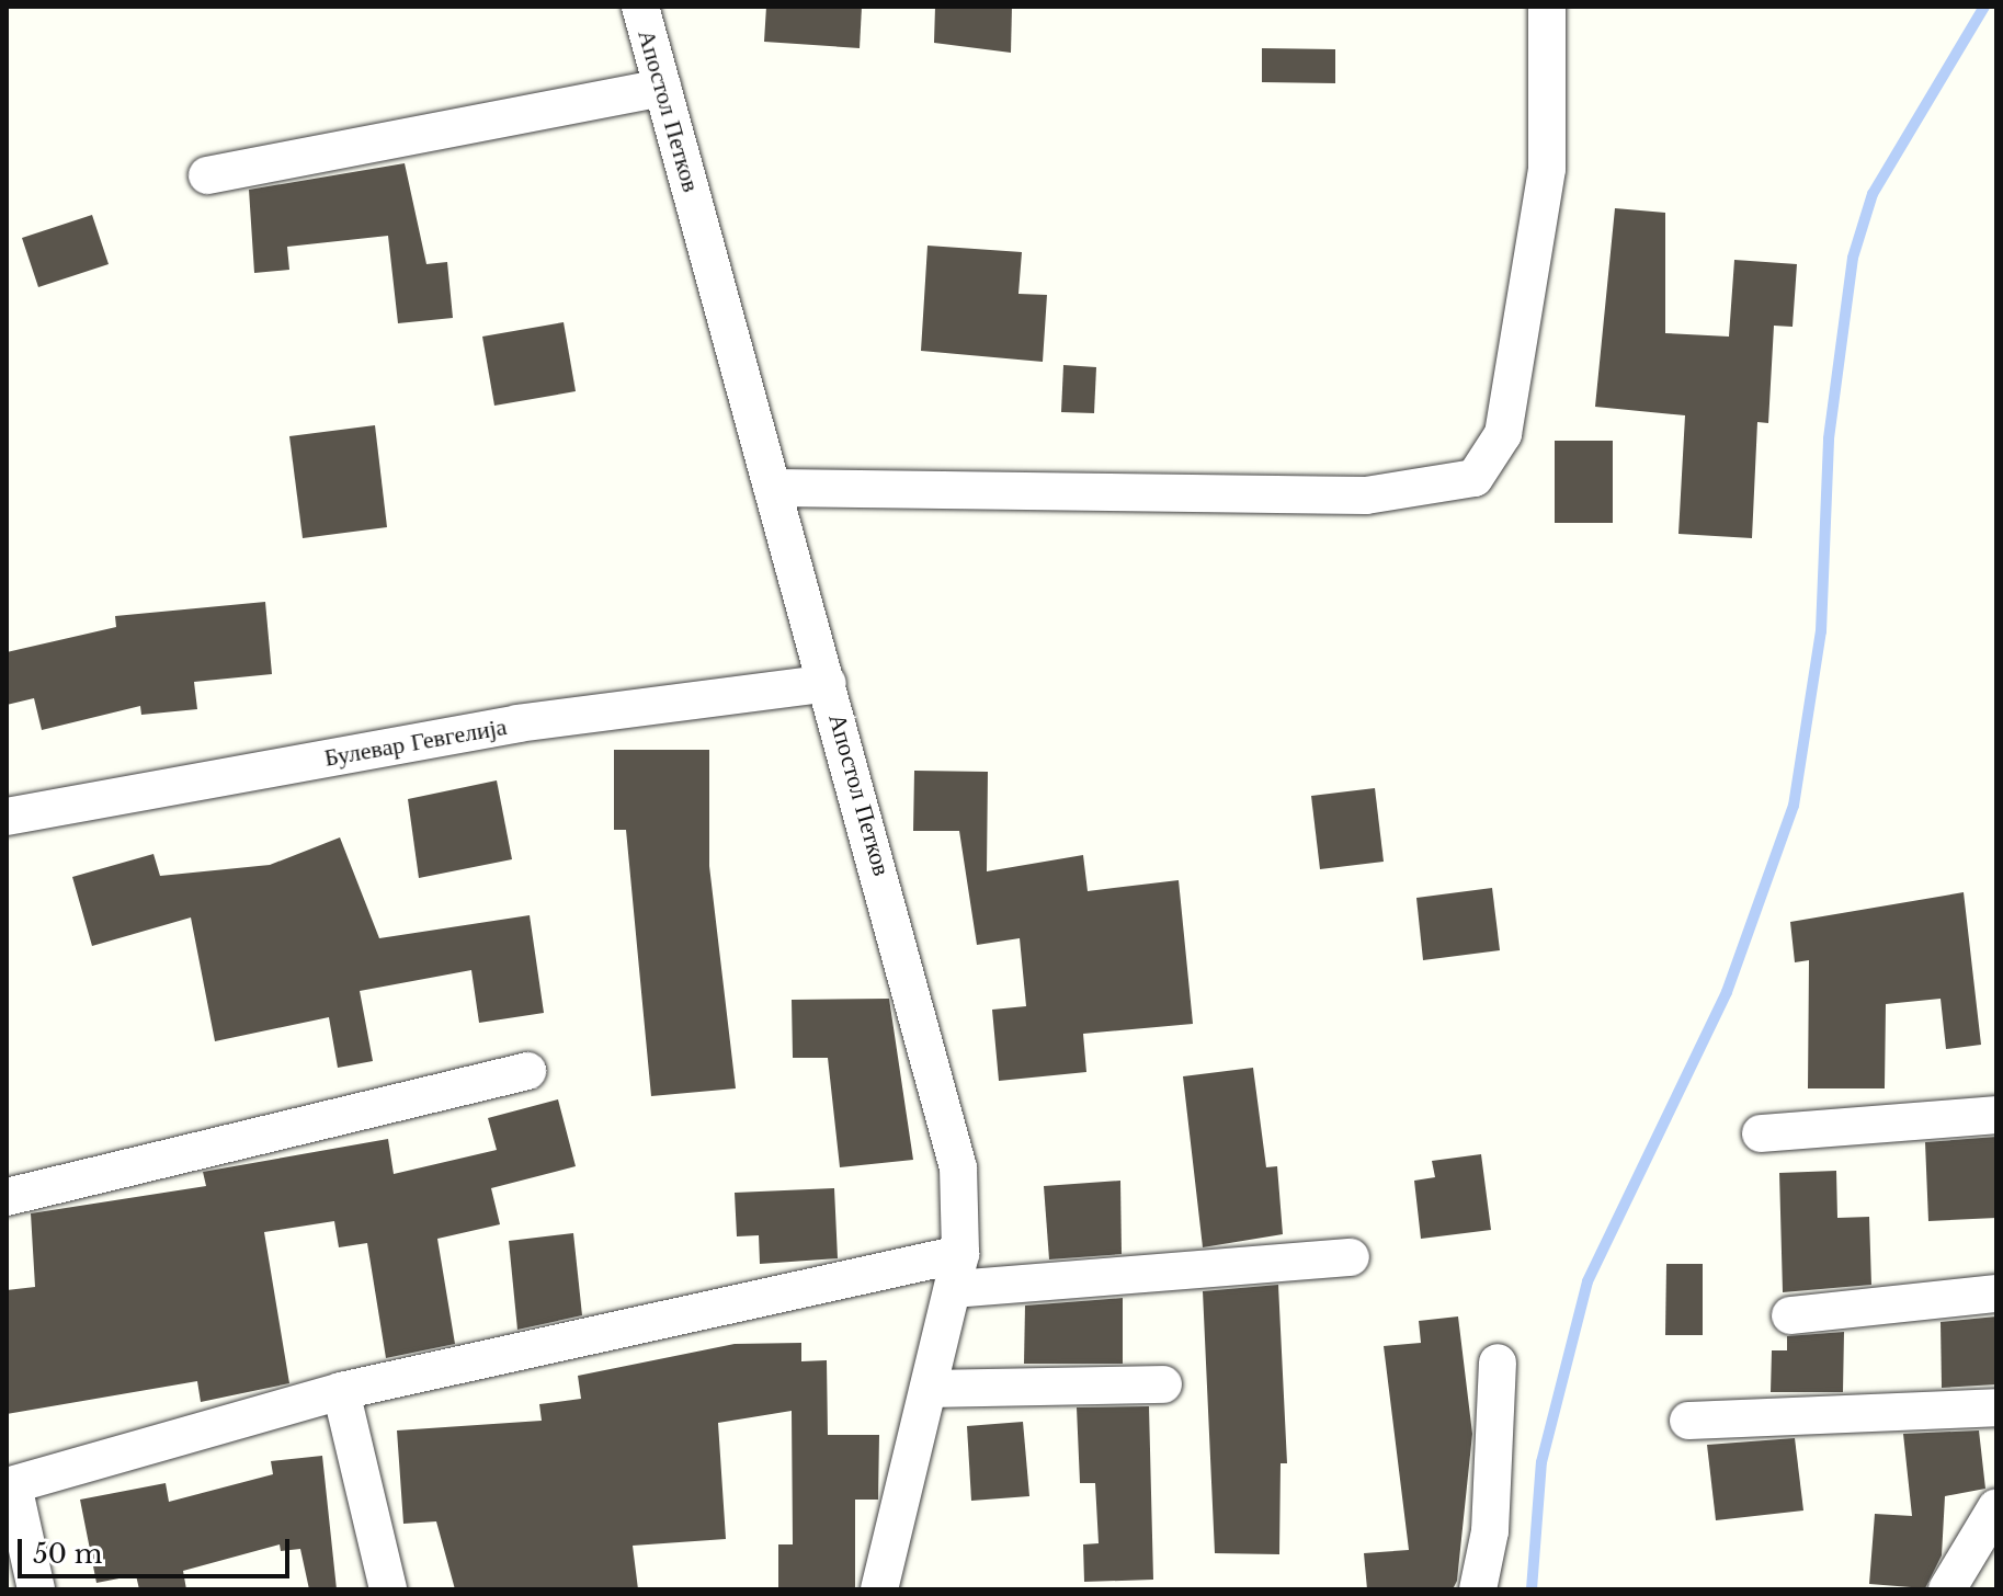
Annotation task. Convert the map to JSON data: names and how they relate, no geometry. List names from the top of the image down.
{
  "streets": {
    "street": ["Апостол Петков", "Булевар Гевгелија"]
  },
  "crossings": [
    ["Апостол Петков", "Булевар Гевгелија"]
  ],
  "scale_bar": "50 m"
}
